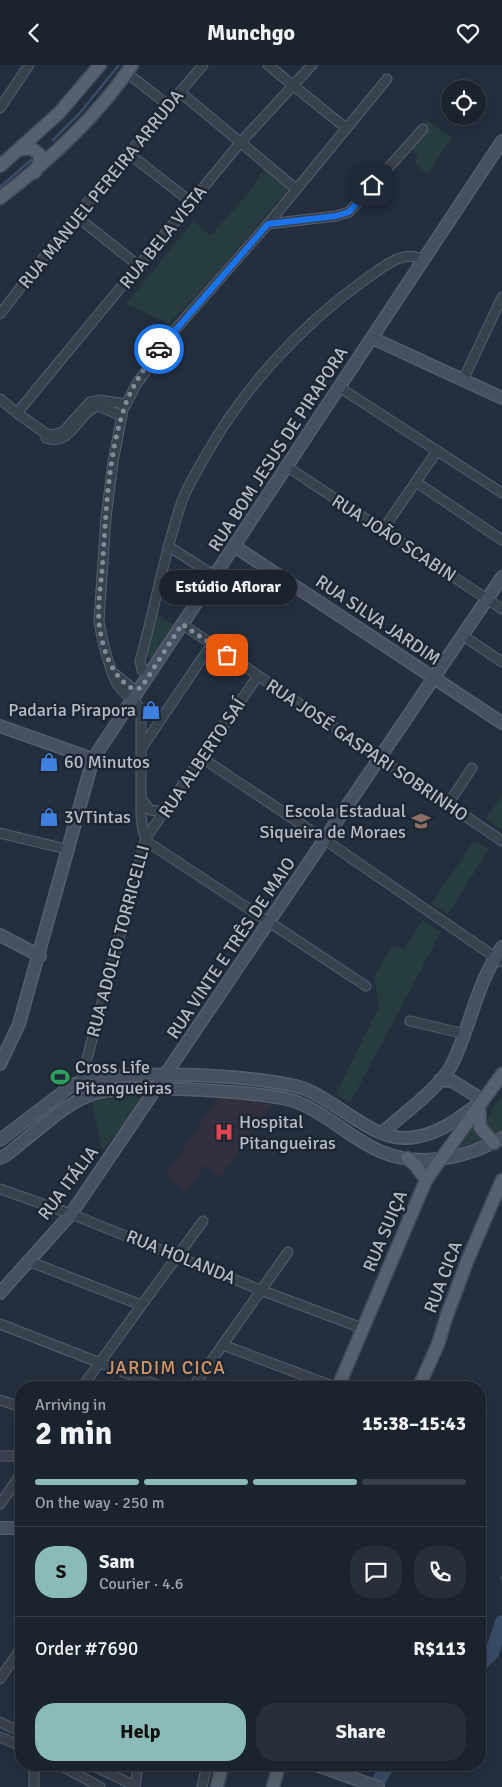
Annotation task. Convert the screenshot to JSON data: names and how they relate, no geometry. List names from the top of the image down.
{
  "streets": {
    "main road": ["RUA SUIÇA", "RUA CICA"],
    "street": [
      "RUA MANUEL PEREIRA ARRUDA",
      "RUA BELA VISTA",
      "RUA BOM JESUS DE PIRAPORA",
      "RUA JOÃO SCABIN",
      "RUA SILVA JARDIM",
      "RUA JOSÉ GASPARI SOBRINHO",
      "RUA ALBERTO SAÍ",
      "RUA ADOLFO TORRICELLI",
      "RUA VINTE E TRÊS DE MAIO",
      "RUA ITÁLIA",
      "RUA HOLANDA"
    ]
  },
  "crossings": [
    ["RUA BOM JESUS DE PIRAPORA", "RUA JOÃO SCABIN"],
    ["RUA BOM JESUS DE PIRAPORA", "RUA SILVA JARDIM"],
    ["RUA BOM JESUS DE PIRAPORA", "RUA JOSÉ GASPARI SOBRINHO"],
    ["RUA BOM JESUS DE PIRAPORA", "RUA ADOLFO TORRICELLI"],
    ["RUA JOÃO SCABIN", "RUA VINTE E TRÊS DE MAIO"],
    ["RUA SILVA JARDIM", "RUA VINTE E TRÊS DE MAIO"],
    ["RUA JOSÉ GASPARI SOBRINHO", "RUA ALBERTO SAÍ"],
    ["RUA JOSÉ GASPARI SOBRINHO", "RUA VINTE E TRÊS DE MAIO"],
    ["RUA ALBERTO SAÍ", "RUA ADOLFO TORRICELLI"],
    ["RUA VINTE E TRÊS DE MAIO", "RUA ITÁLIA"],
    ["RUA ITÁLIA", "RUA HOLANDA"],
    ["RUA SUIÇA", "RUA HOLANDA"]
  ],
  "districts": ["JARDIM CICA"],
  "places": {
    "other": ["Estúdio Aflorar"],
    "shop": ["Padaria Pirapora", "60 Minutos", "3VTintas"],
    "school or university": ["Escola Estadual Siqueira de Moraes"],
    "sports": ["Cross Life Pitangueiras"],
    "hospital": ["Hospital Pitangueiras"]
  },
  "page": {
    "header": "Munchgo",
    "bubble": "Estúdio Aflorar",
    "heading": ["2 min", "Arriving in", "15:38–15:43"],
    "panel": [
      "Sam",
      "Courier · 4.6",
      "Order #7690",
      "R$113"
    ],
    "bar": "On the way · 250 m",
    "round": "S",
    "buttons": ["Help", "Share"]
  }
}
